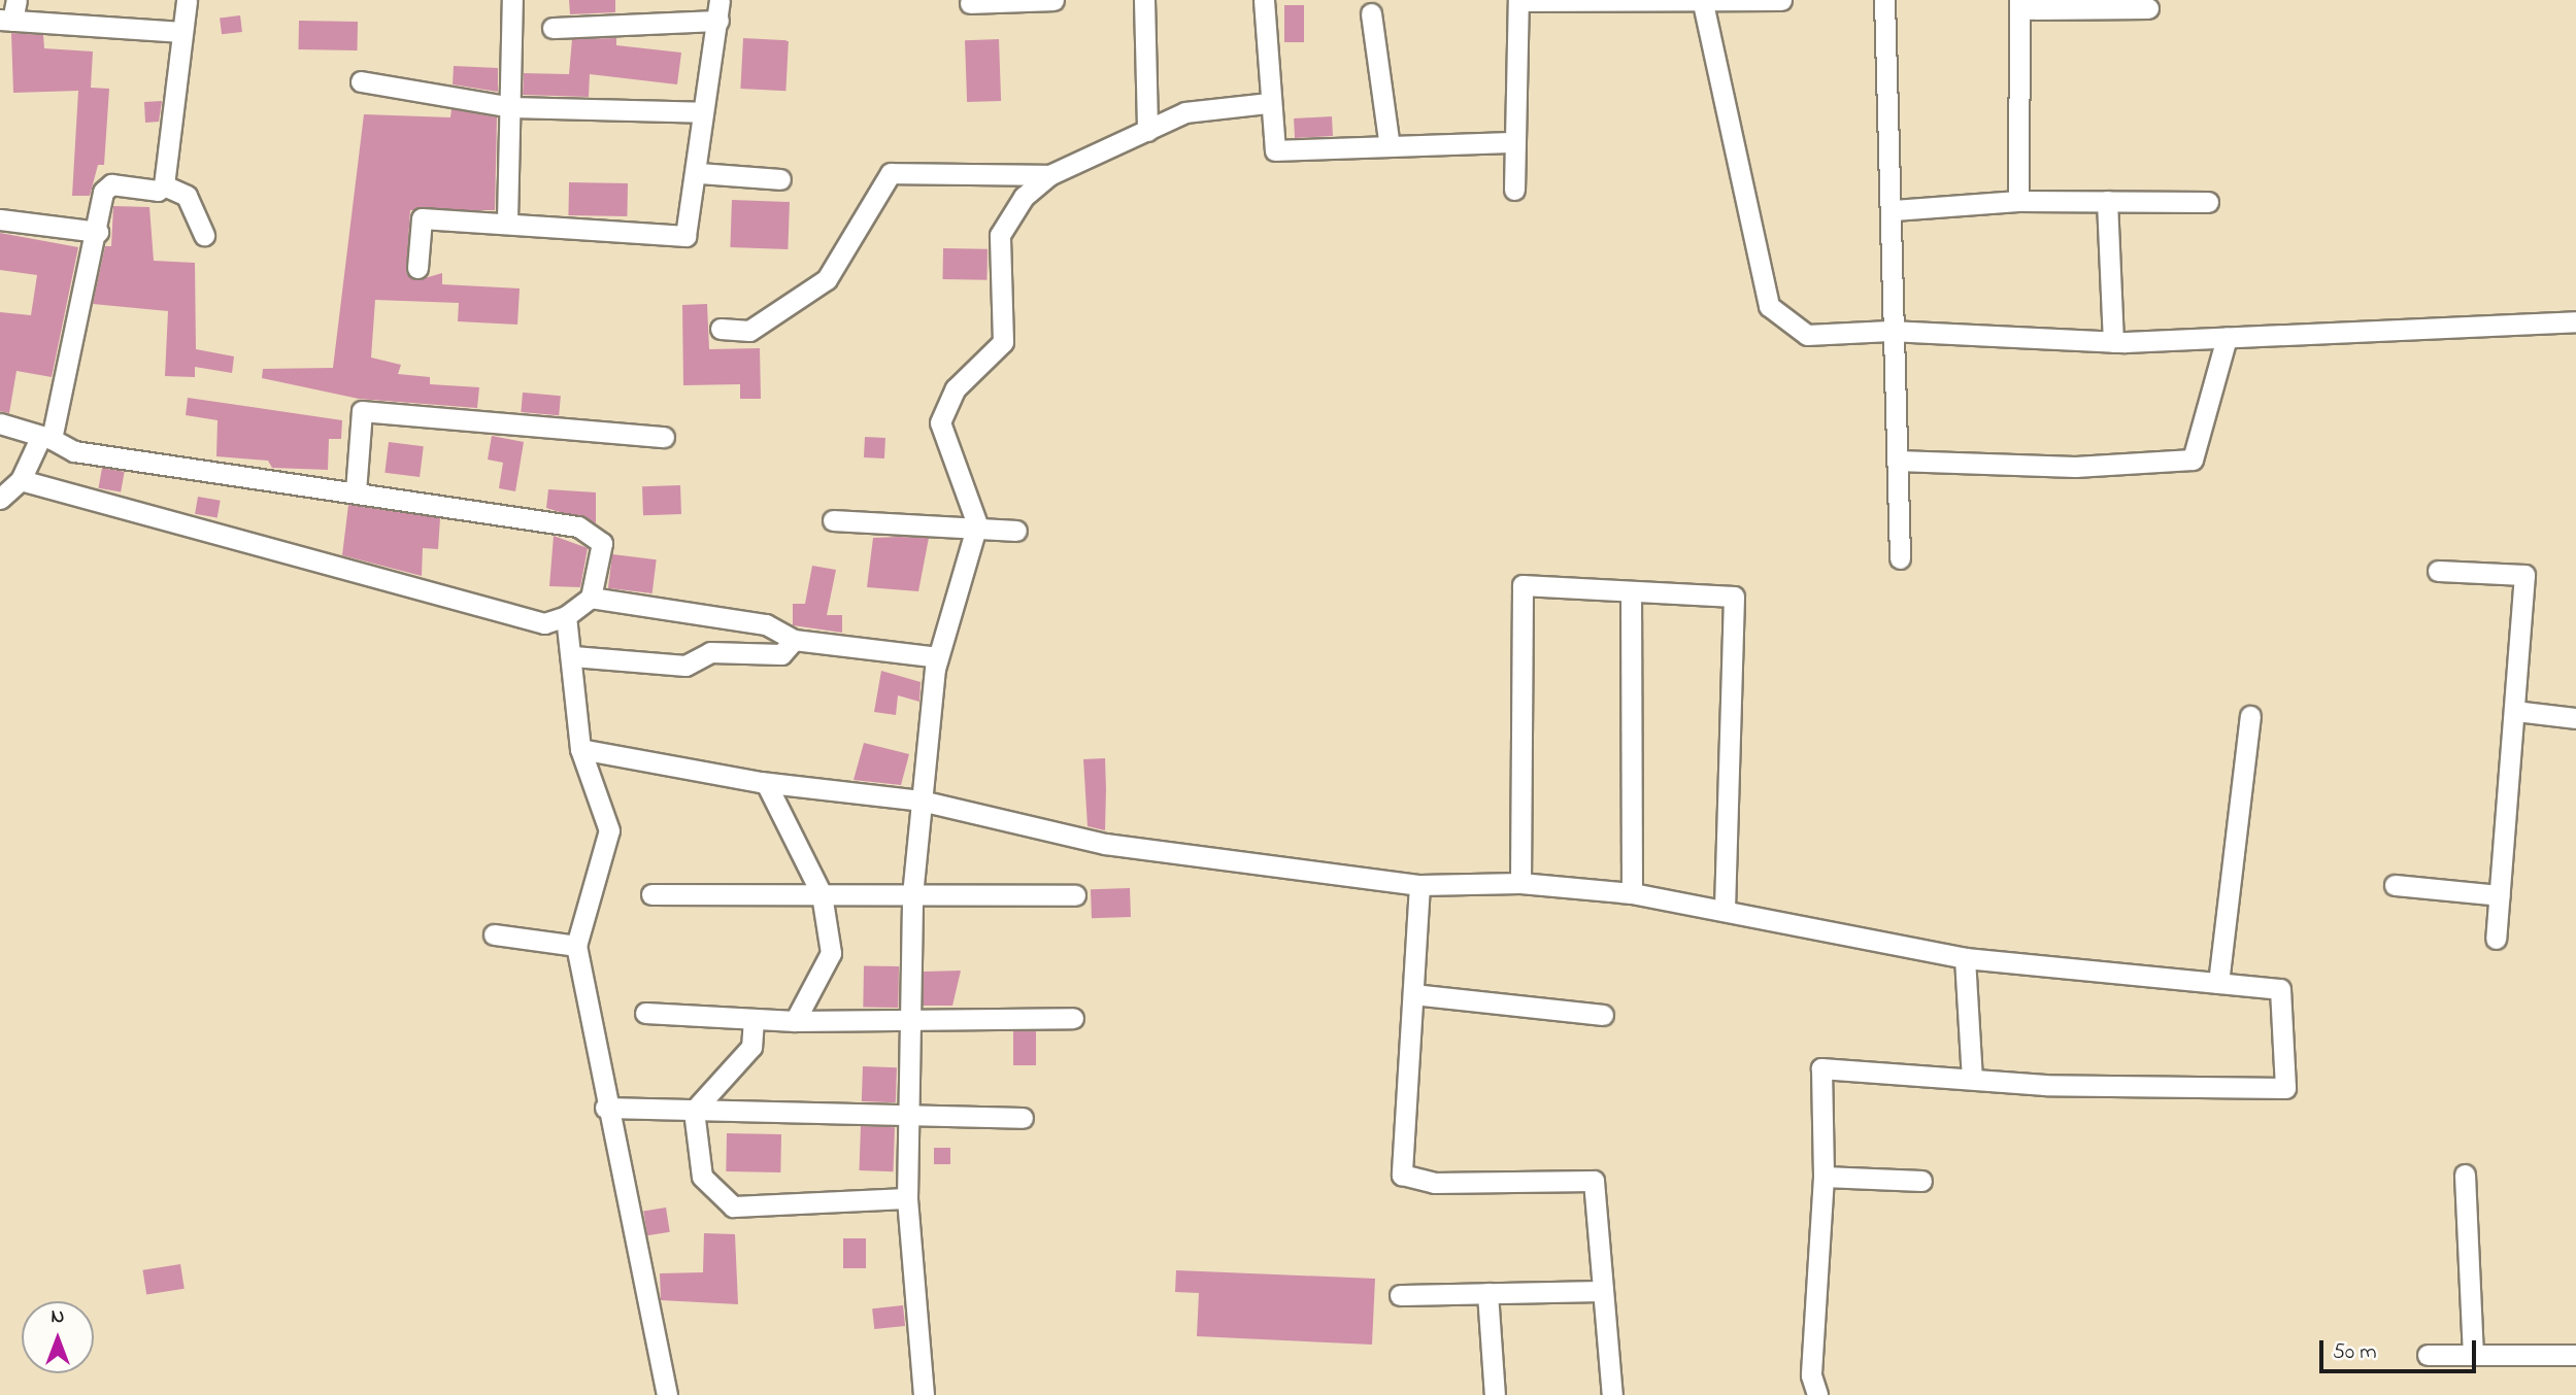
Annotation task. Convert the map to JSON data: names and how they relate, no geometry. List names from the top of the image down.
{
  "scale_bar": "50 m",
  "north": "top"
}
